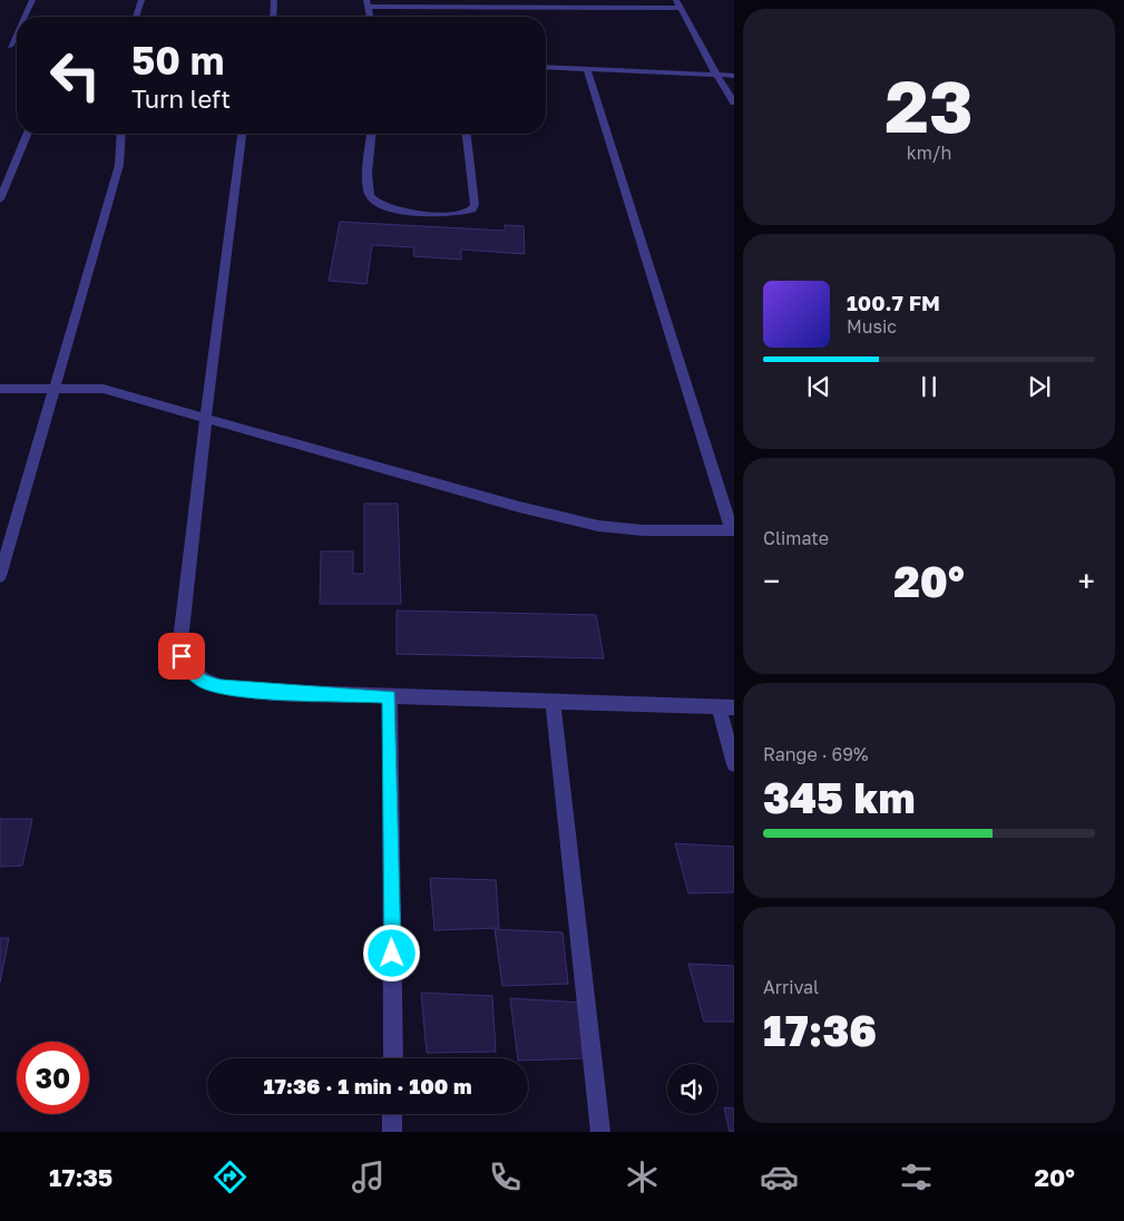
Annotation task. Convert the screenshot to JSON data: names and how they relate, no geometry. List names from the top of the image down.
{
  "page": {
    "tile": [
      ["23", "km/h"],
      "Climate",
      ["Range · 69%", "345 km"],
      ["Arrival", "17:36"]
    ],
    "turn": ["50 m", "Turn left"],
    "song": ["100.7 FM", "Music"],
    "heat": ["−", "20°", "+"],
    "limit": "30",
    "trip": "17:36 · 1 min · 100 m",
    "tabs": ["17:35", "20°"]
  }
}
